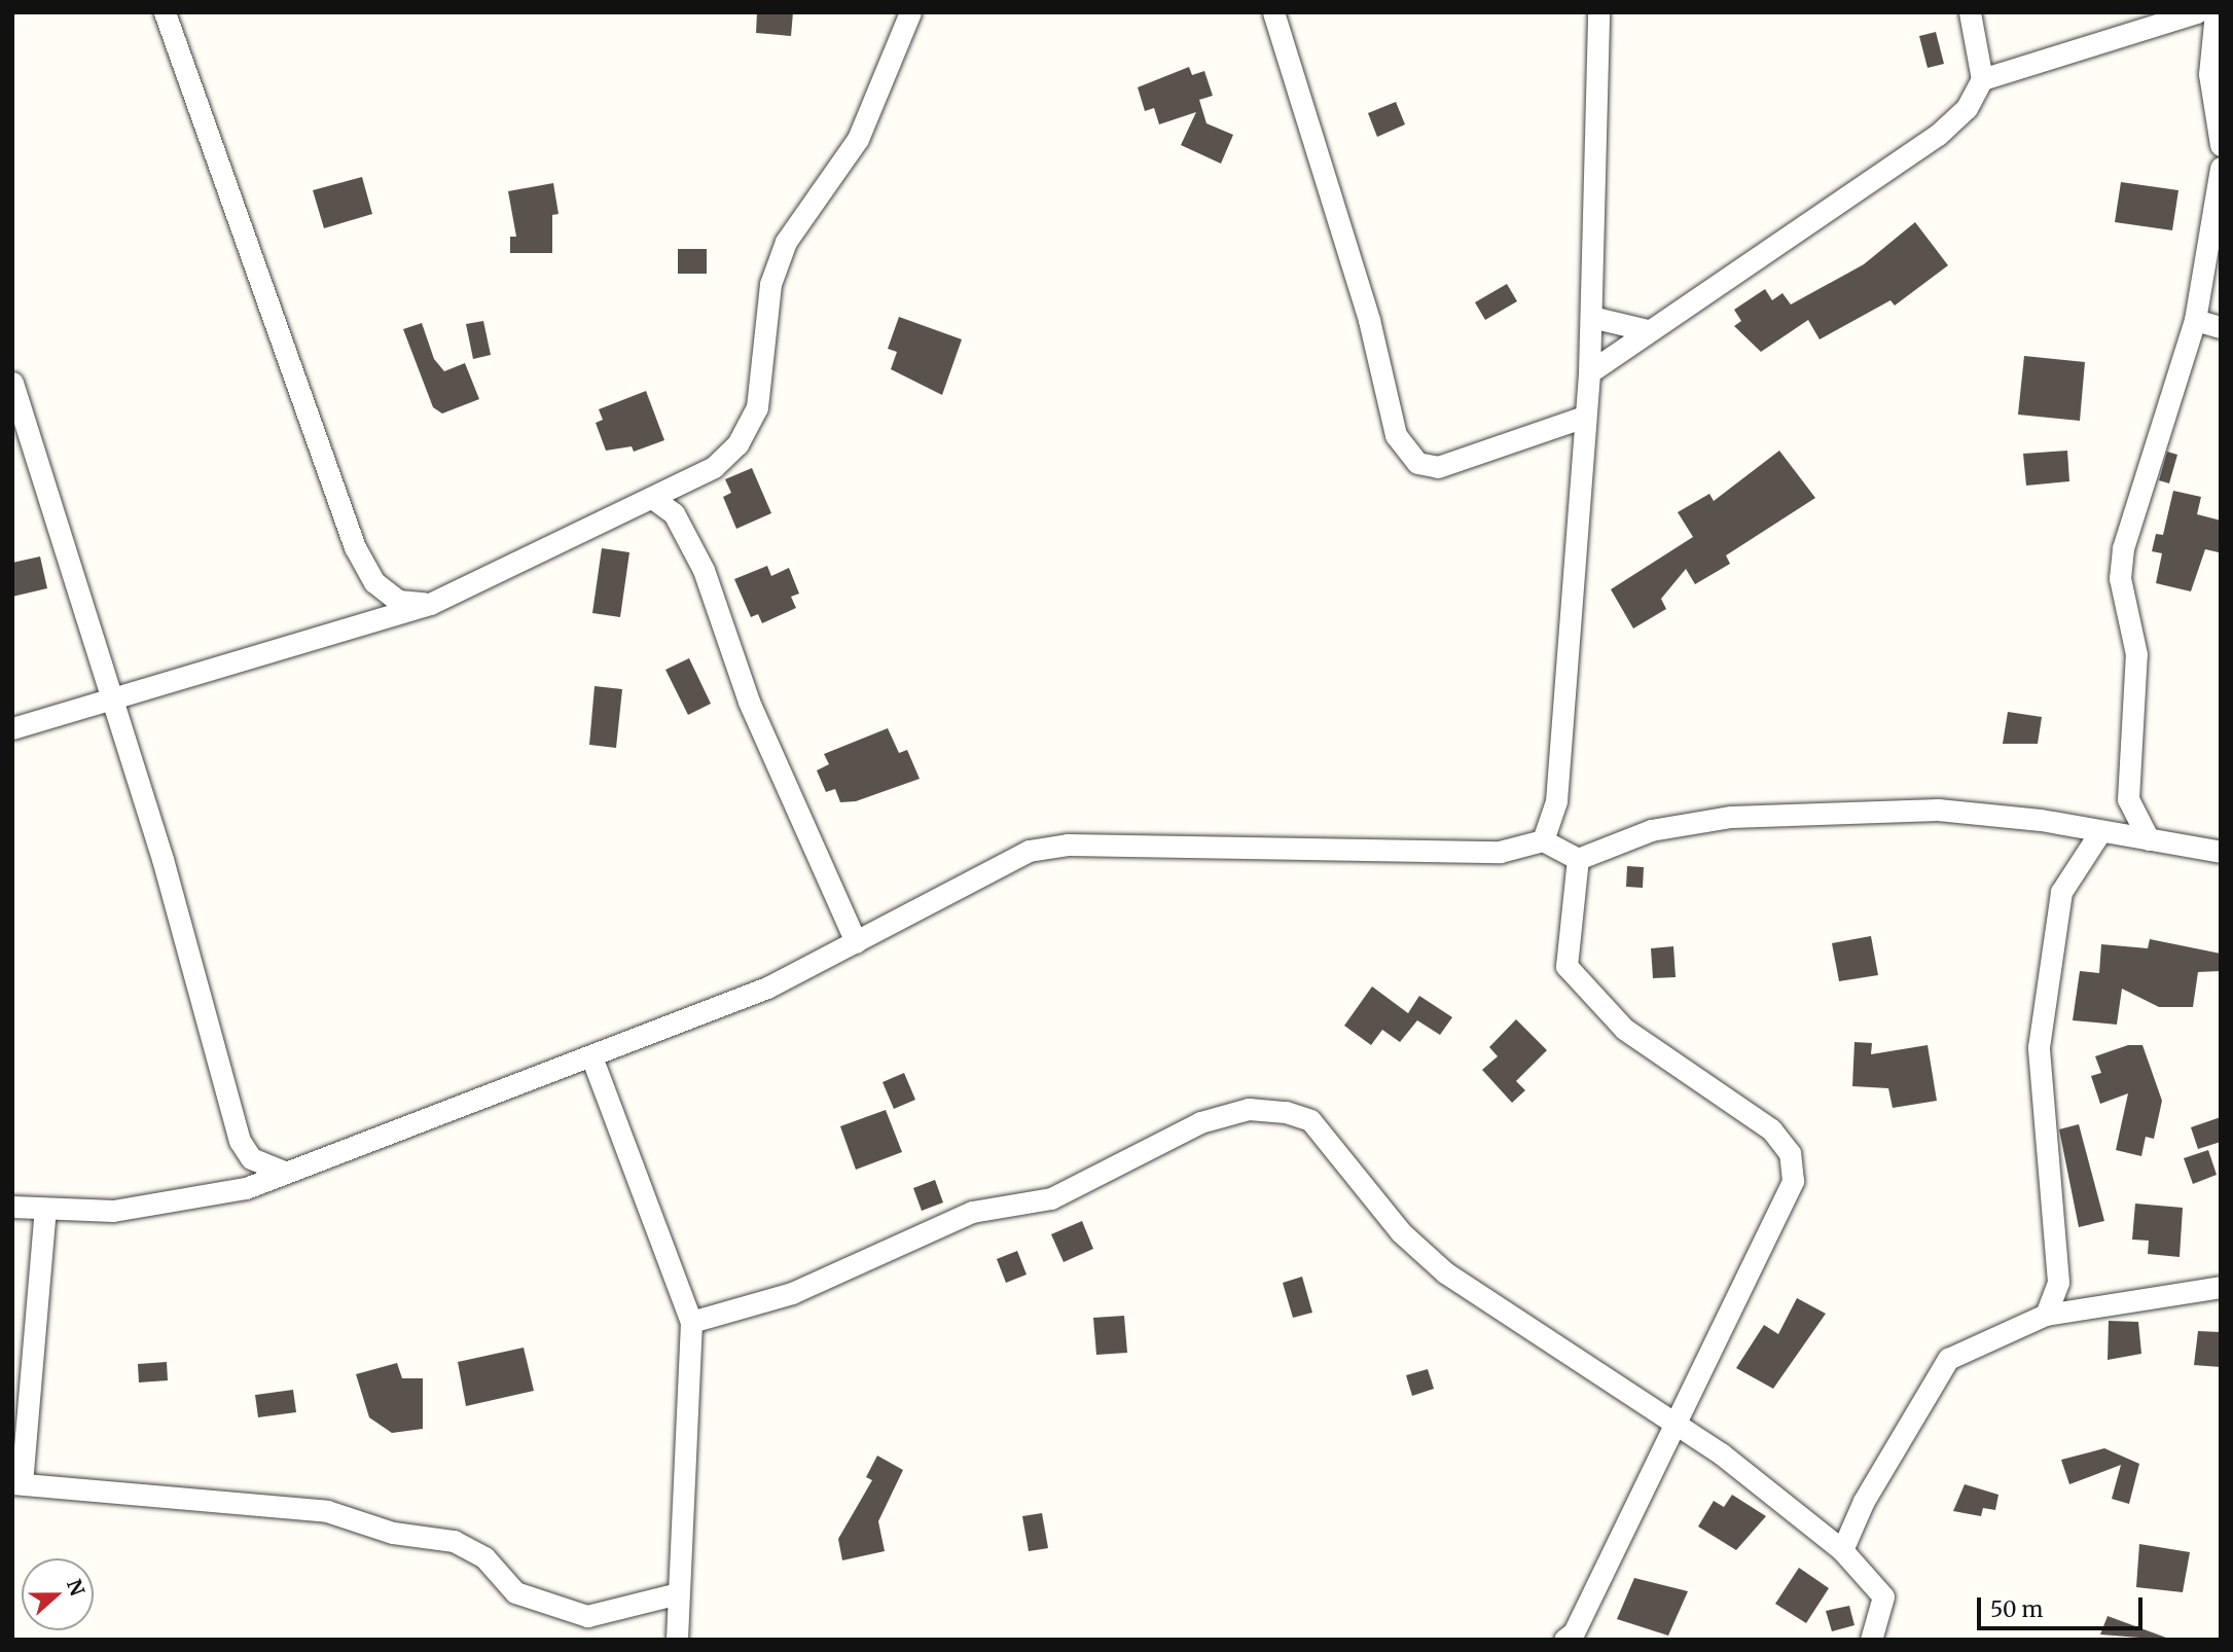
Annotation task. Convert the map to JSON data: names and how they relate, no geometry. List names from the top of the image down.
{
  "scale_bar": "50 m",
  "north": "right"
}
